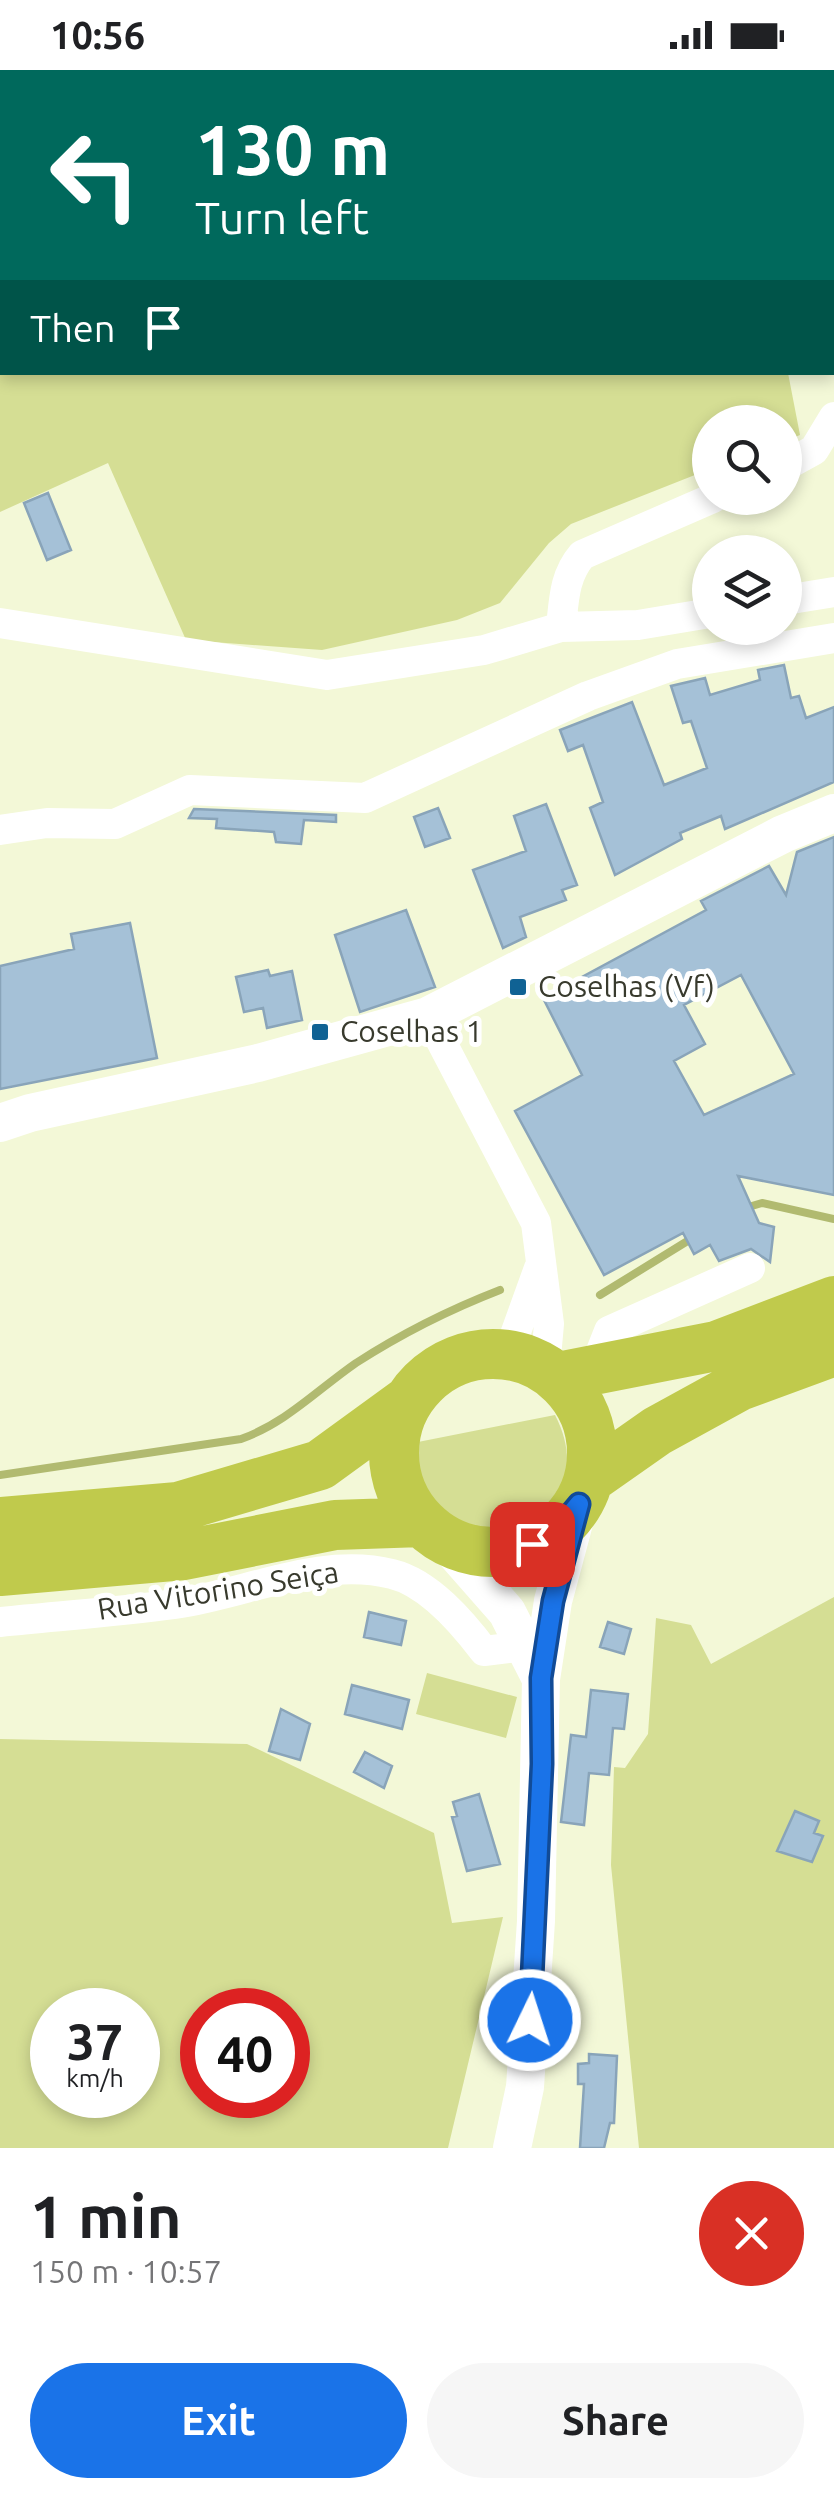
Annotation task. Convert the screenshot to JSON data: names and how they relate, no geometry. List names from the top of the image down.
{
  "streets": {
    "street": ["Rua Vitorino Seiça"]
  },
  "places": {
    "transit": ["Coselhas (Vf)", "Coselhas 1"]
  },
  "page": {
    "status": "10:56",
    "turn": ["130 m", "Turn left"],
    "then": "Then",
    "speed": "37 km/h",
    "limit": "40",
    "heading": ["1 min", "150 m · 10:57"],
    "buttons": ["Exit", "Share"]
  }
}
